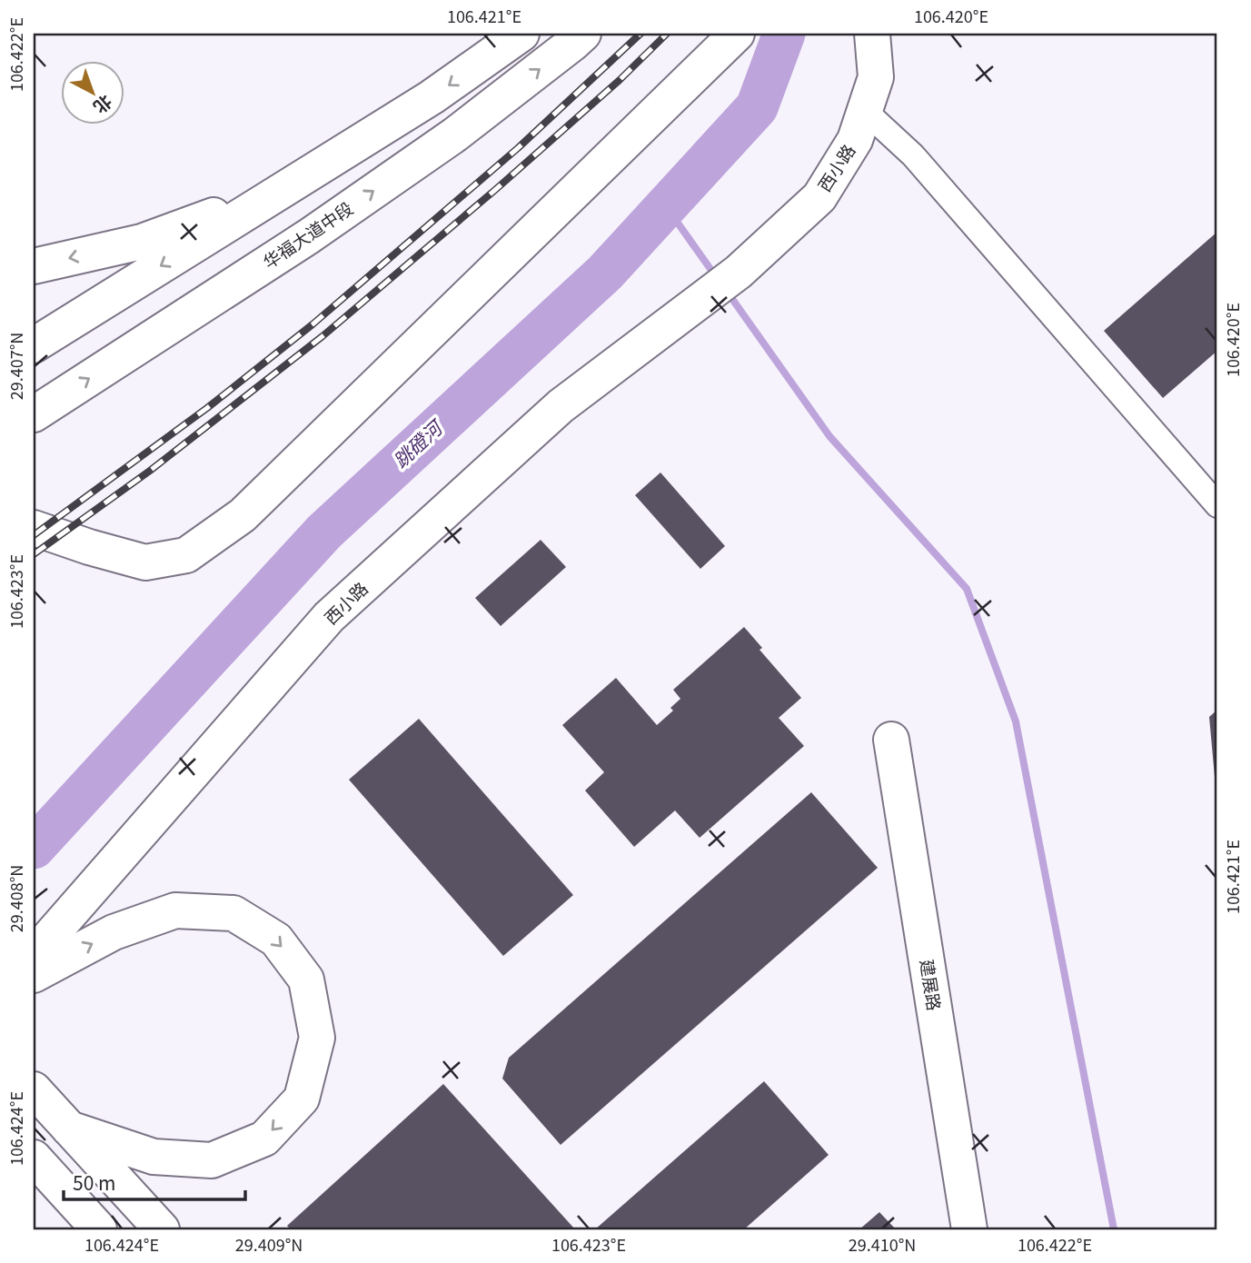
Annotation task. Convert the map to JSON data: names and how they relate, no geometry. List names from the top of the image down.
{
  "streets": {
    "main road": ["西小路", "华福大道中段", "建展路"]
  },
  "water": ["跳磴河"],
  "scale_bar": "50 m",
  "north": "bottom right",
  "coordinates": [
    "106.421°E",
    "106.420°E",
    "106.422°E",
    "29.407°N",
    "106.423°E",
    "29.408°N",
    "106.424°E",
    "29.409°N",
    "29.410°N"
  ]
}
